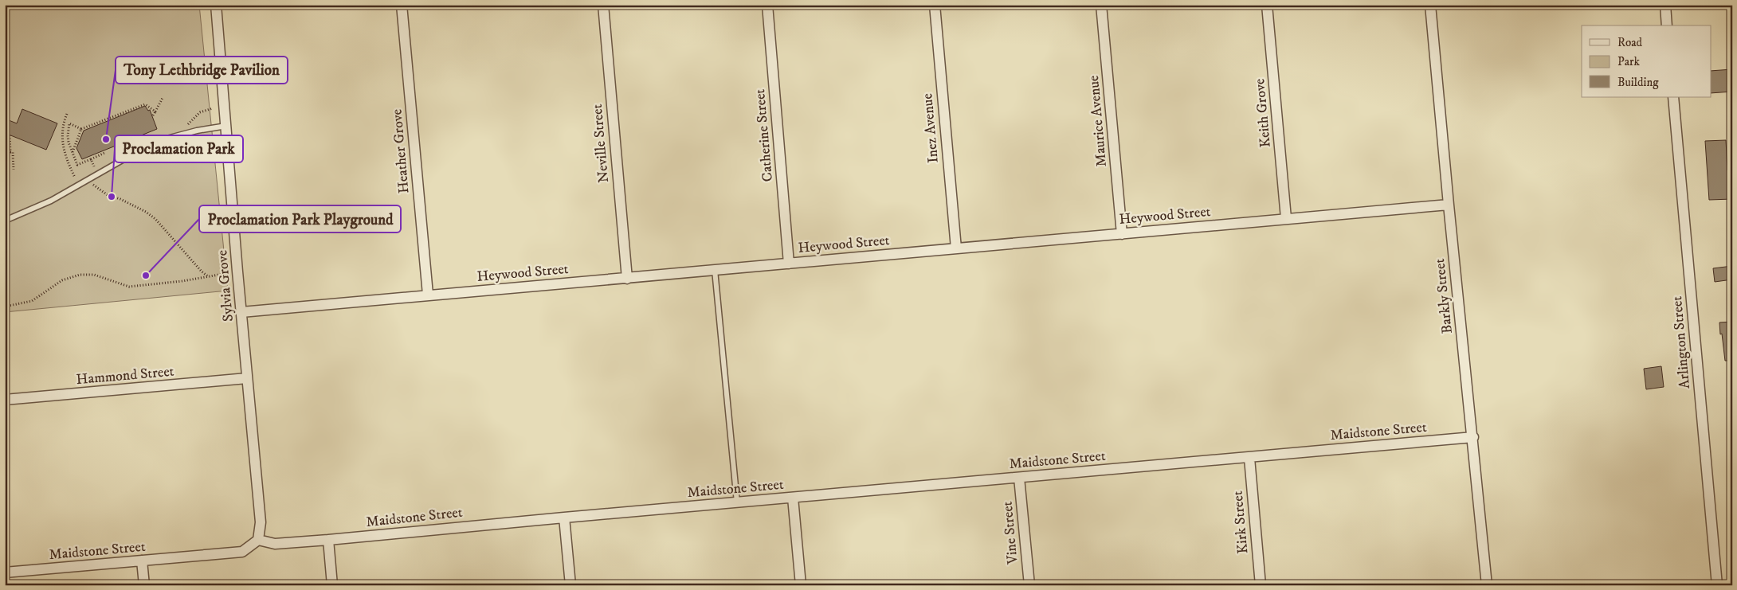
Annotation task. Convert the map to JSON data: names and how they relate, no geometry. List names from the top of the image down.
{
  "streets": {
    "street": [
      "Keith Grove",
      "Maurice Avenue",
      "Inez Avenue",
      "Catherine Street",
      "Neville Street",
      "Heather Grove",
      "Heywood Street",
      "Sylvia Grove",
      "Barkly Street",
      "Arlington Street",
      "Hammond Street",
      "Maidstone Street",
      "Kirk Street",
      "Vine Street"
    ]
  },
  "crossings": [
    ["Keith Grove", "Heywood Street"],
    ["Maurice Avenue", "Heywood Street"],
    ["Inez Avenue", "Heywood Street"],
    ["Catherine Street", "Heywood Street"],
    ["Neville Street", "Heywood Street"],
    ["Heather Grove", "Heywood Street"],
    ["Heywood Street", "Sylvia Grove"],
    ["Heywood Street", "Barkly Street"],
    ["Sylvia Grove", "Hammond Street"],
    ["Sylvia Grove", "Maidstone Street"],
    ["Barkly Street", "Maidstone Street"],
    ["Maidstone Street", "Kirk Street"],
    ["Maidstone Street", "Vine Street"]
  ],
  "places": ["Tony Lethbridge Pavilion", "Proclamation Park", "Proclamation Park Playground"],
  "legend": ["Road", "Park", "Building"]
}
